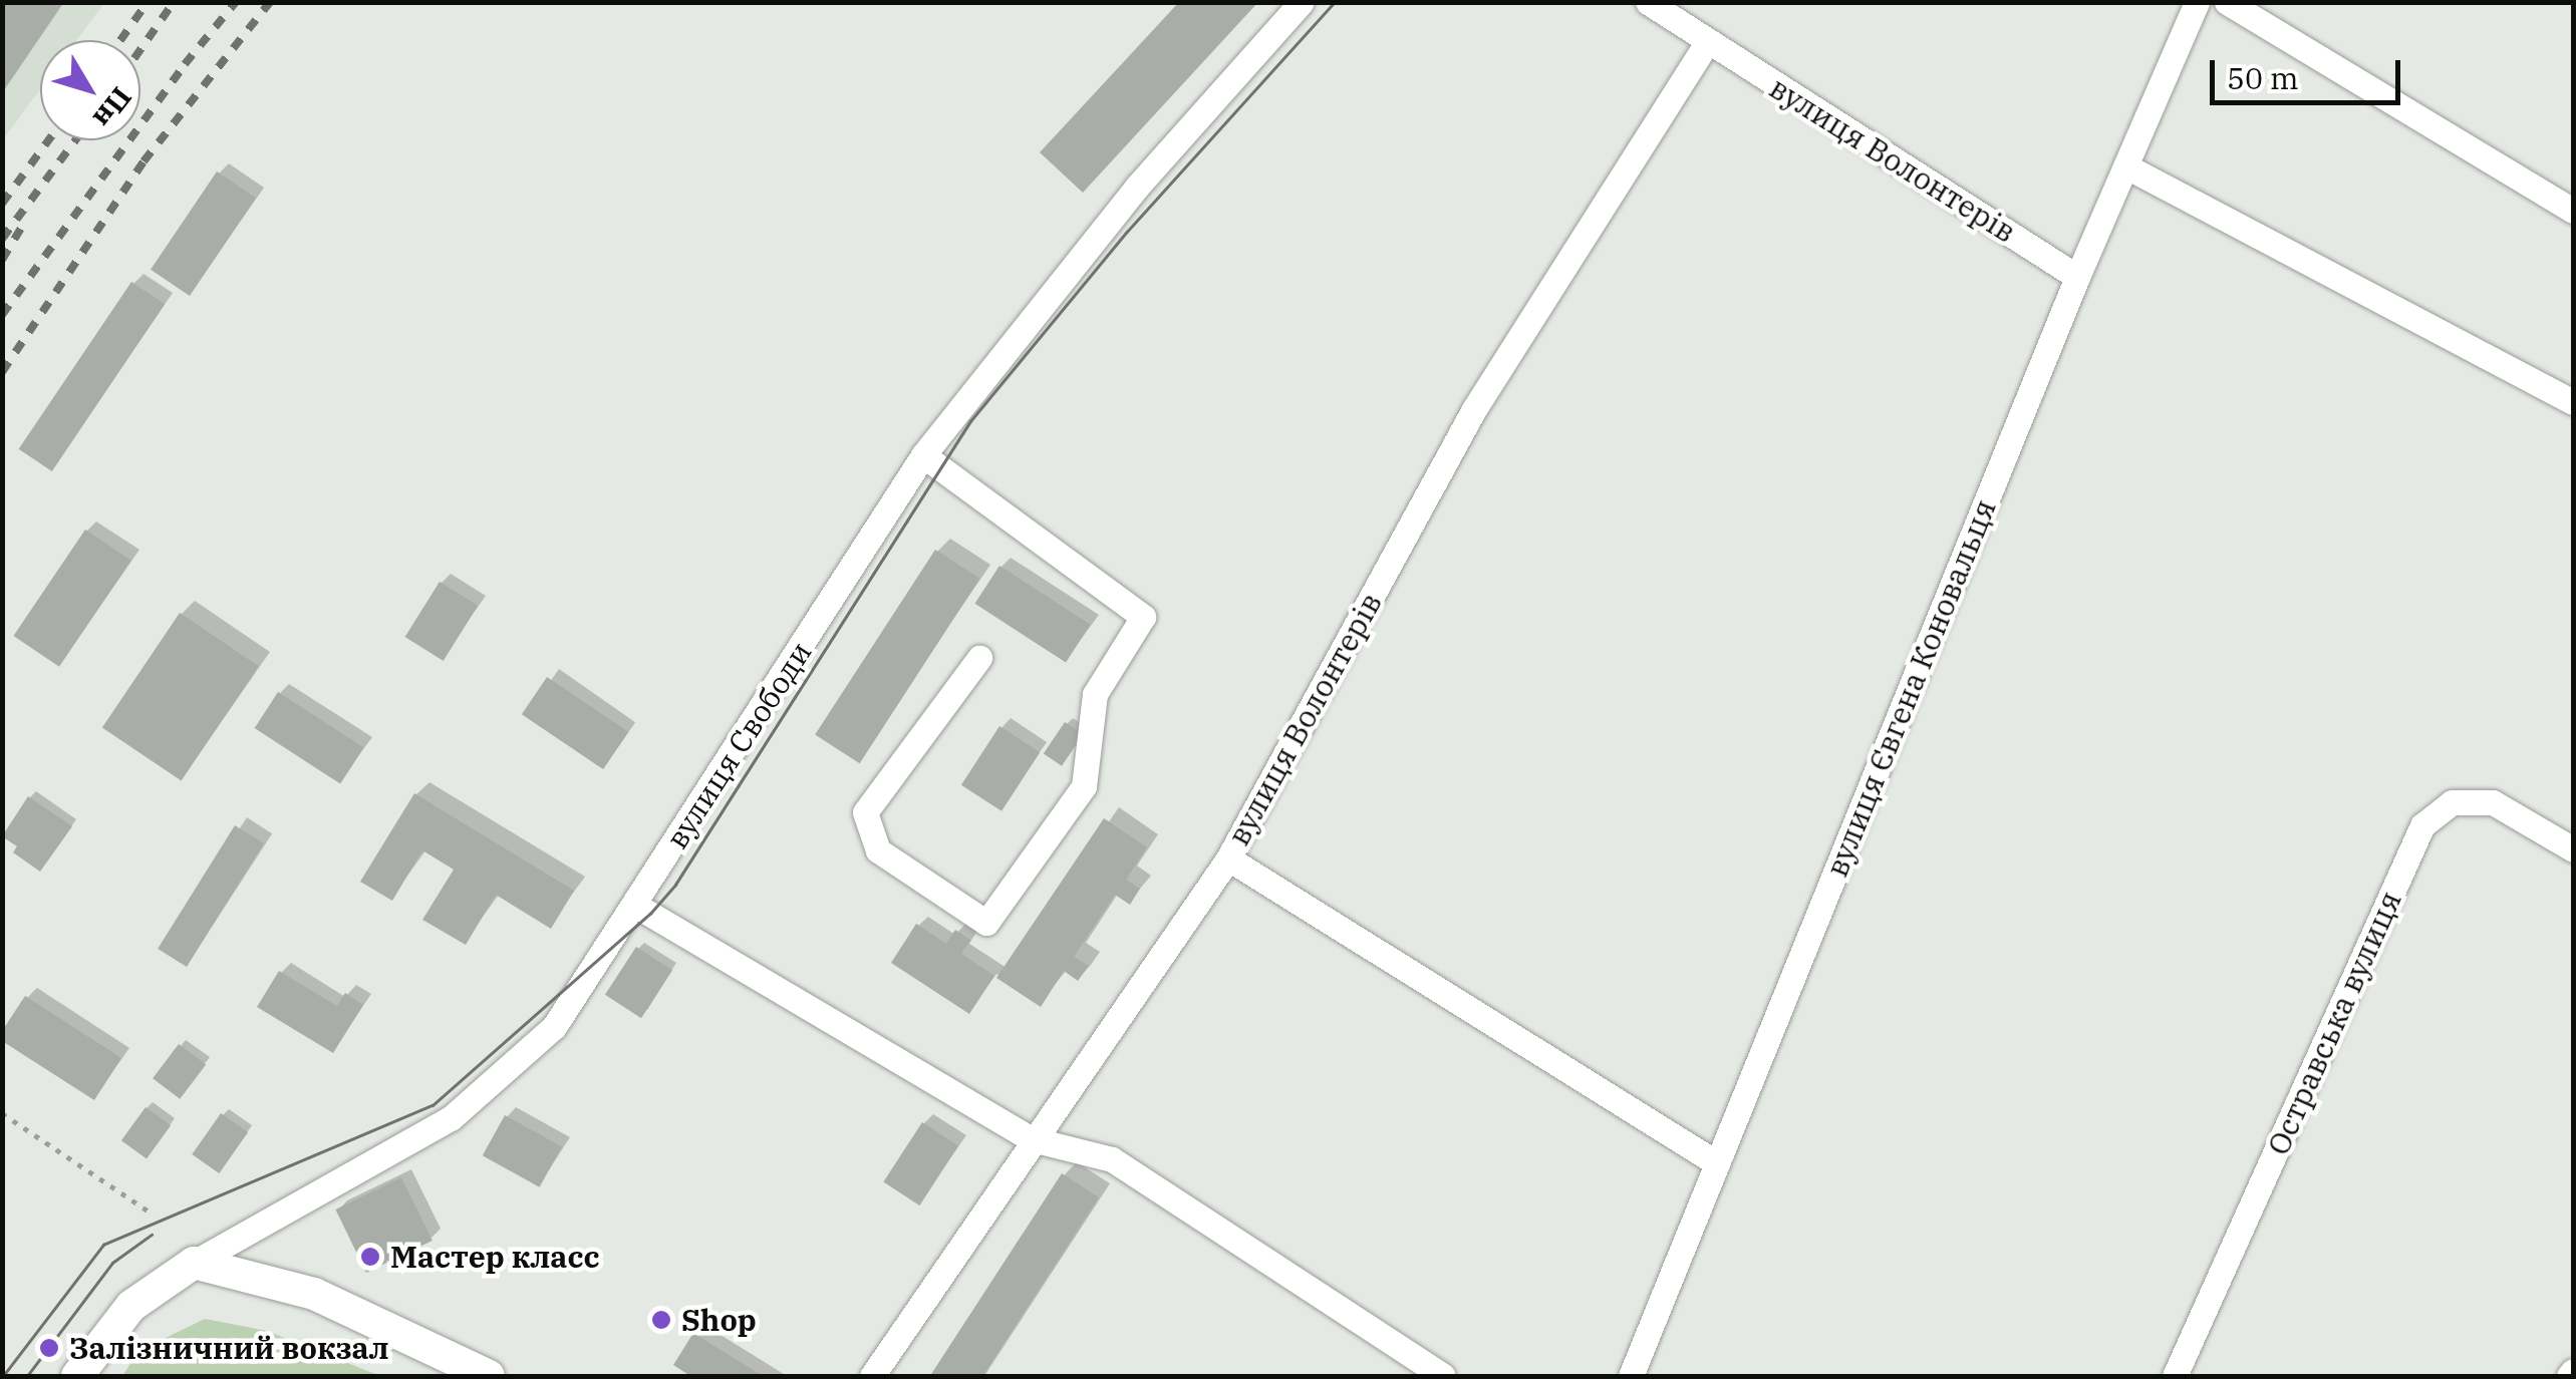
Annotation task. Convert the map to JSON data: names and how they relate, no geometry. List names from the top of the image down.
{
  "streets": {
    "main road": ["вулиця Свободи"],
    "street": ["вулиця Волонтерів", "вулиця Євгена Коновальця", "Остравська вулиця"]
  },
  "crossings": [
    ["вулиця Волонтерів", "вулиця Євгена Коновальця"]
  ],
  "places": ["Мастер класс", "Shop", "Залізничний вокзал"],
  "scale_bar": "50 m",
  "north": "bottom right"
}
